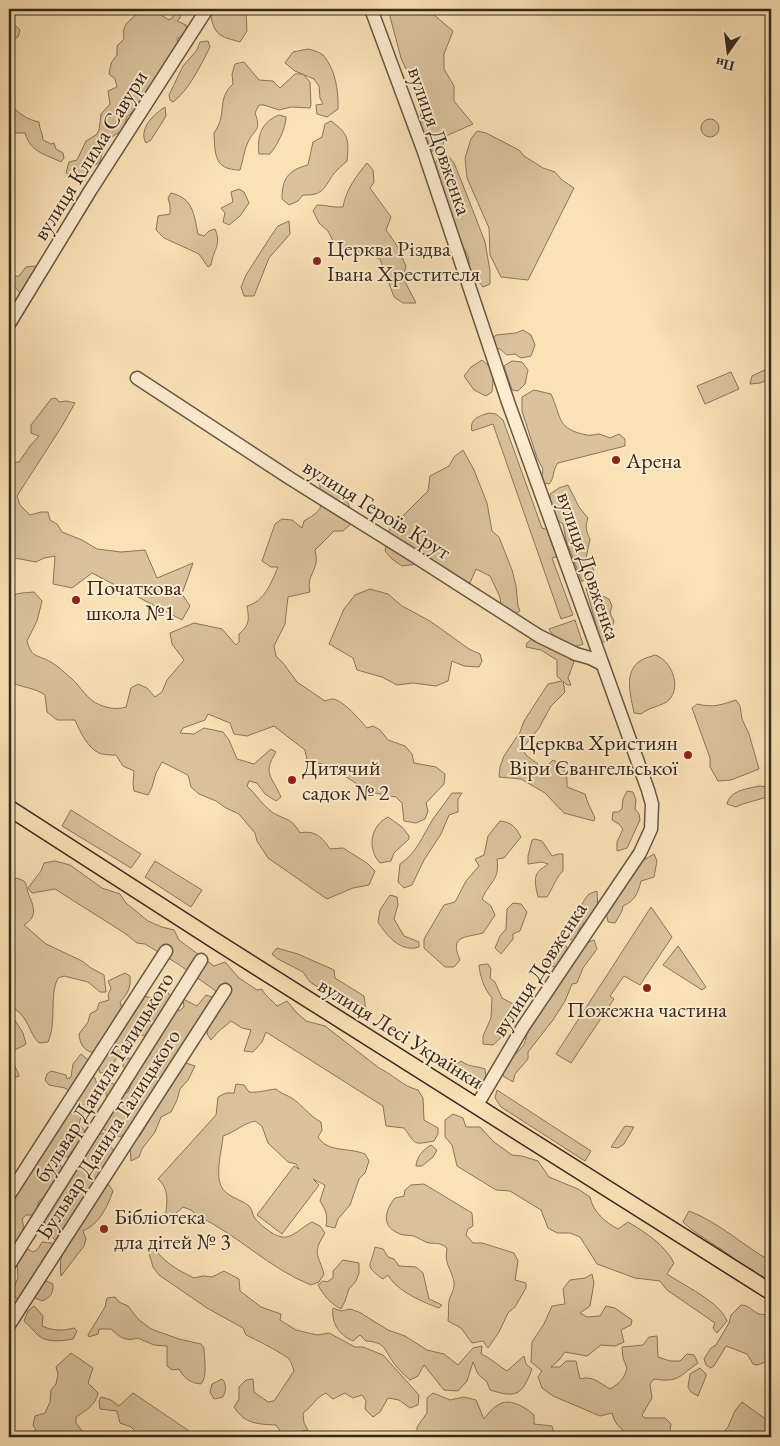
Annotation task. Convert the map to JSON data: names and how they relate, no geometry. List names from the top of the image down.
{
  "streets": {
    "main road": ["вулиця Лесі Українки"],
    "street": [
      "вулиця Довженка",
      "вулиця Клима Савури",
      "вулиця Героїв Крут",
      "бульвар Данила Галицького",
      "Бульвар Данила Галицького"
    ]
  },
  "crossings": [
    ["вулиця Довженка", "вулиця Героїв Крут"],
    ["вулиця Довженка", "вулиця Лесі Українки"]
  ],
  "places": [
    "Церква Різдва Івана Хрестителя",
    "Арена",
    "Початкова школа №1",
    "Церква Християн Віри Євангельської",
    "Дитячий садок № 2",
    "Пожежна частина",
    "Бібліотека дла дітей № 3"
  ],
  "north": "bottom"
}
